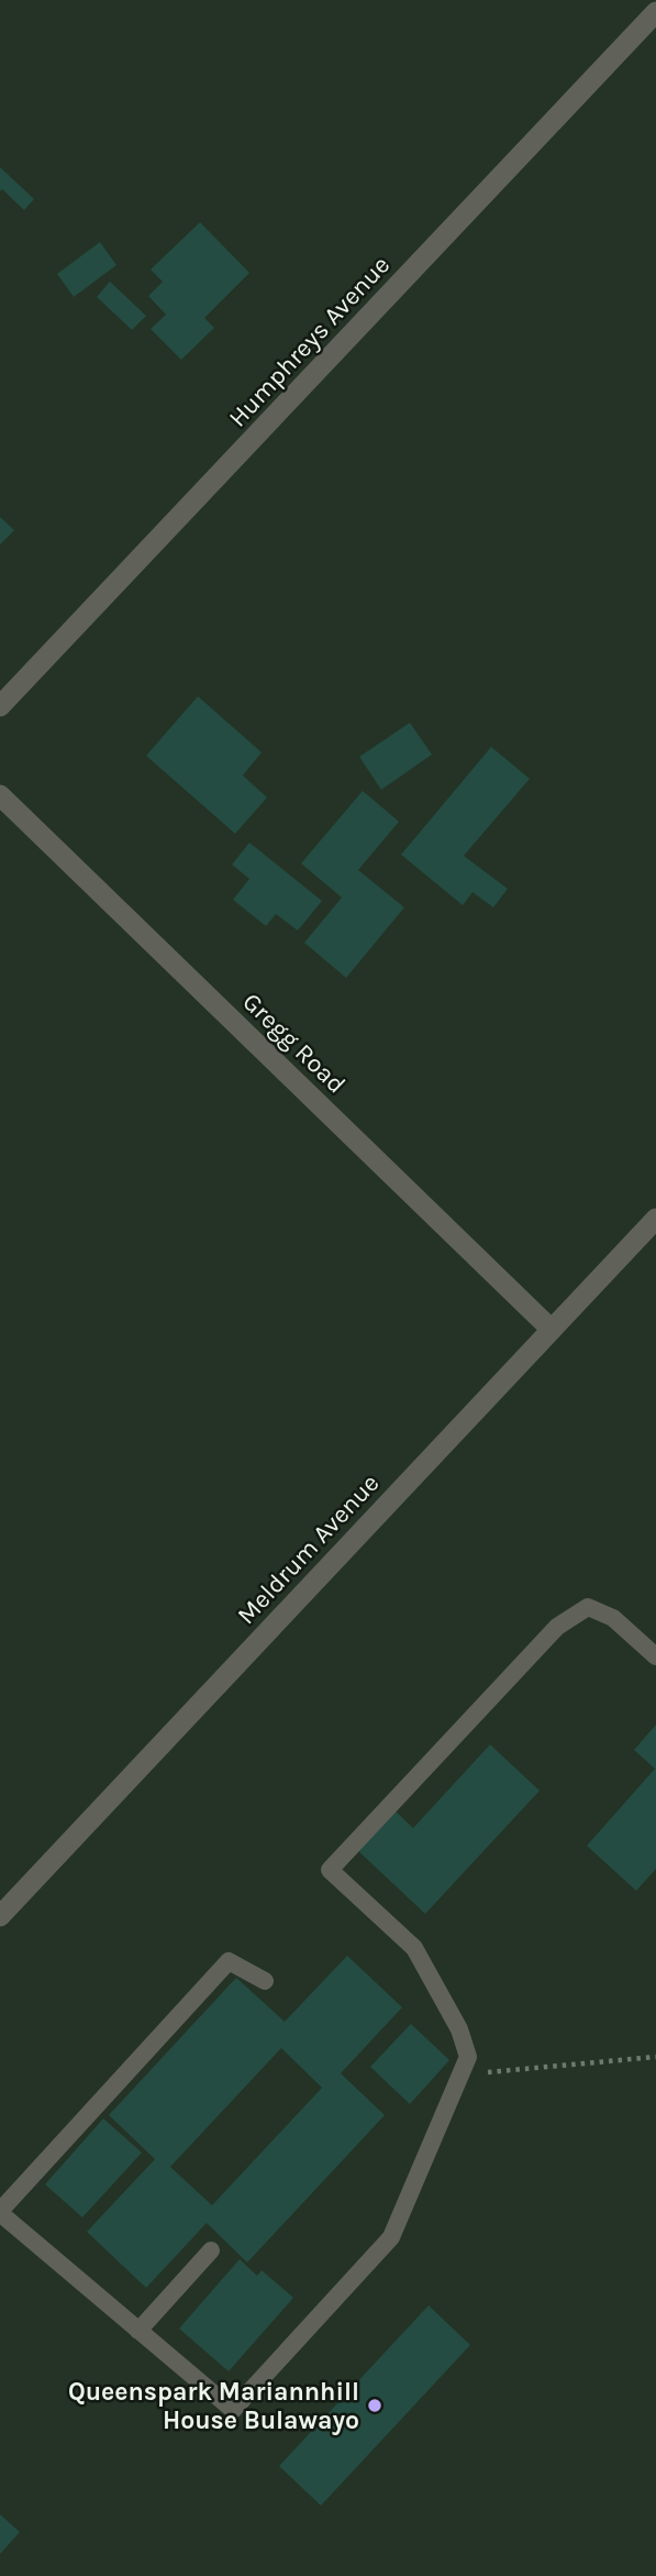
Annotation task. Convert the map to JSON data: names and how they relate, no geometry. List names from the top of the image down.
{
  "streets": {
    "street": ["Humphreys Avenue", "Gregg Road", "Meldrum Avenue"]
  },
  "crossings": [
    ["Gregg Road", "Meldrum Avenue"]
  ],
  "places": ["Queenspark Mariannhill House Bulawayo"]
}
